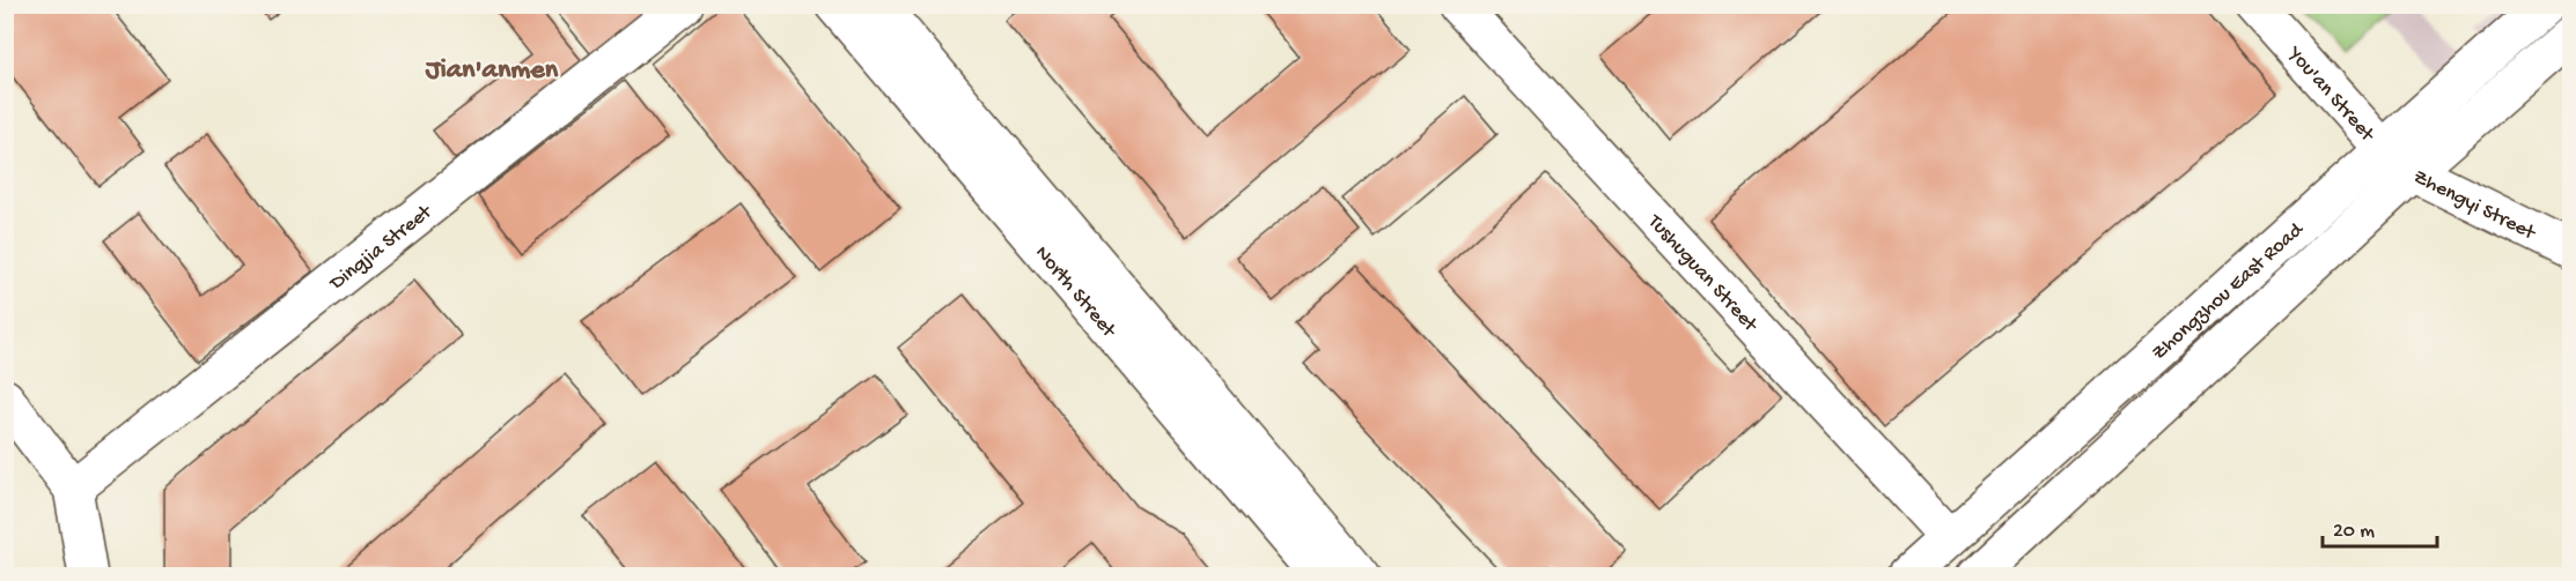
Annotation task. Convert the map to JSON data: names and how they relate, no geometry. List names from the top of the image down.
{
  "streets": {
    "street": [
      "You'an Street",
      "Zhengyi Street",
      "Dingjia Street",
      "Tushuguan Street",
      "Zhongzhou East Road",
      "North Street"
    ]
  },
  "crossings": [
    ["You'an Street", "Zhengyi Street"],
    ["You'an Street", "Zhongzhou East Road"],
    ["Zhengyi Street", "Zhongzhou East Road"],
    ["Tushuguan Street", "Zhongzhou East Road"]
  ],
  "districts": ["Jian'anmen"],
  "scale_bar": "20 m"
}
